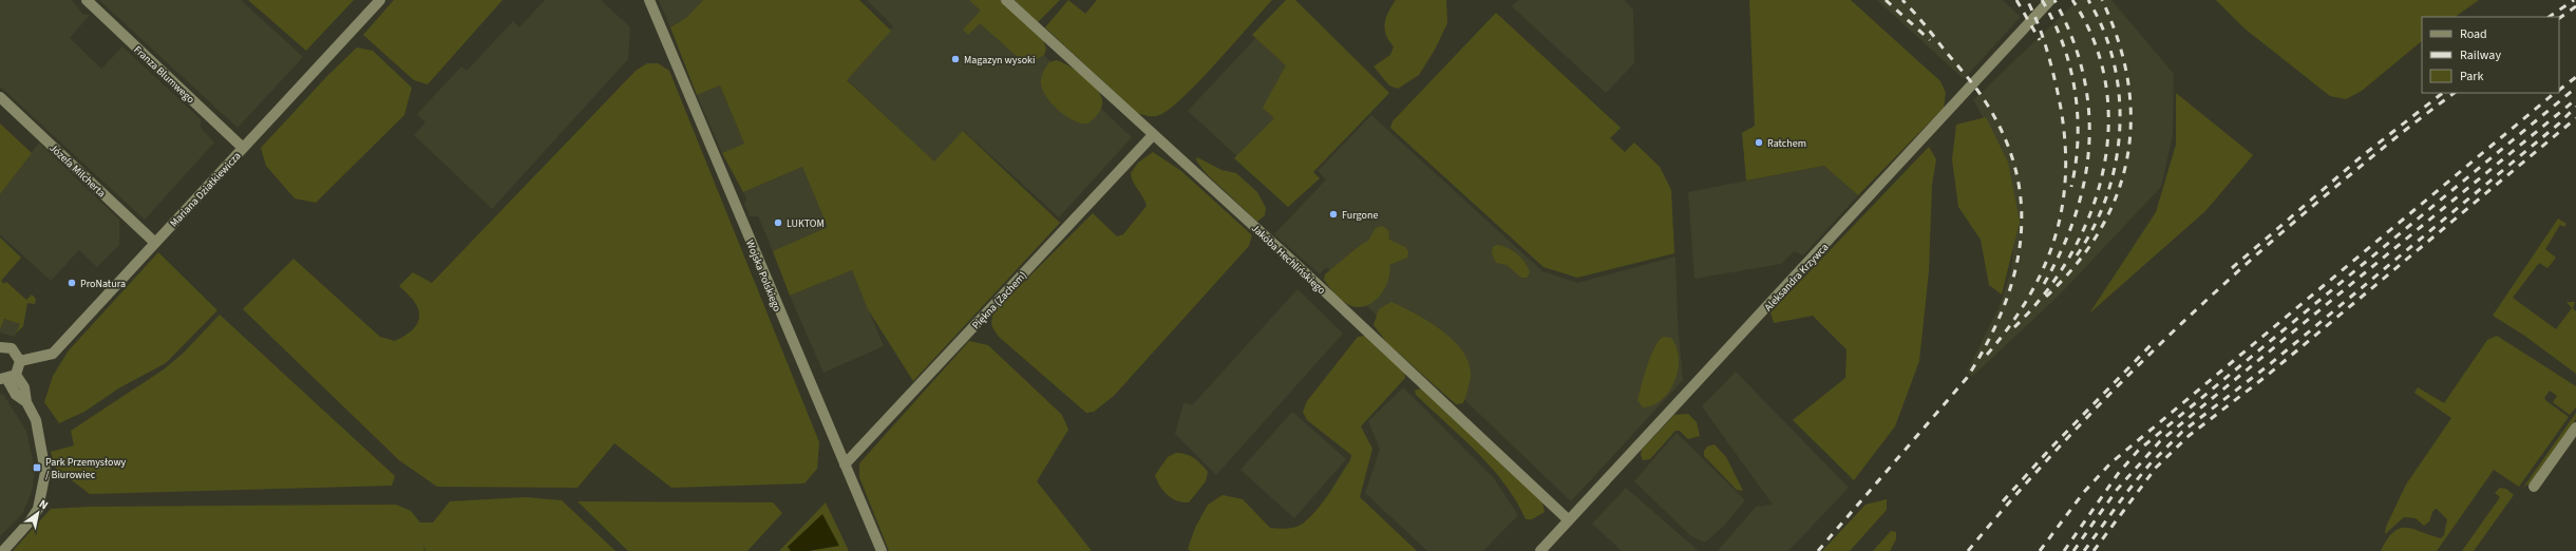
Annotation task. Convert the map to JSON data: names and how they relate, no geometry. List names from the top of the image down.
{
  "streets": {
    "street": [
      "Franza Blumwego",
      "Józefa Milcherta",
      "Mariana Dziatkiewicza",
      "Jakóba Hechlińskiego",
      "Wojska Polskiego",
      "Aleksandra Krzywca",
      "Piękna (Zachem)"
    ]
  },
  "crossings": [
    ["Franza Blumwego", "Mariana Dziatkiewicza"],
    ["Józefa Milcherta", "Mariana Dziatkiewicza"],
    ["Jakóba Hechlińskiego", "Aleksandra Krzywca"],
    ["Jakóba Hechlińskiego", "Piękna (Zachem)"],
    ["Wojska Polskiego", "Piękna (Zachem)"]
  ],
  "places": {
    "other": [
      "Magazyn wysoki",
      "Ratchem",
      "Furgone",
      "LUKTOM",
      "ProNatura"
    ],
    "transit": ["Park Przemysłowy / Biurowiec"]
  },
  "legend": ["Road", "Railway", "Park"],
  "north": "top right"
}
